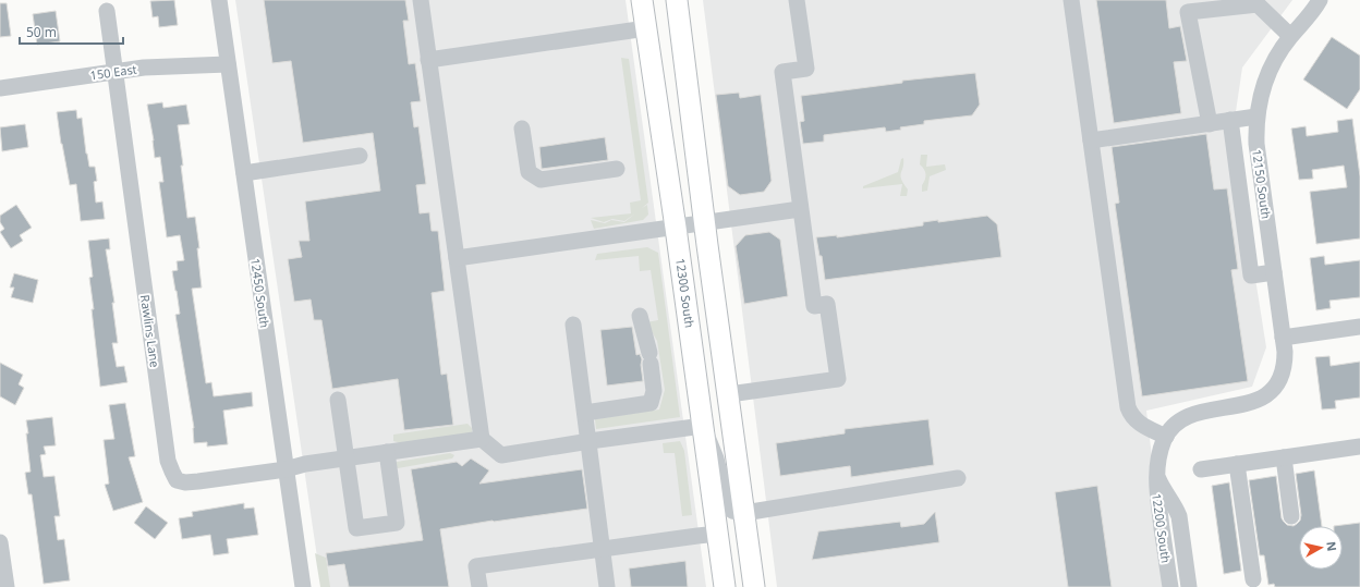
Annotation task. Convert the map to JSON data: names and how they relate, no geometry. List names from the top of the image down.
{
  "streets": {
    "main road": ["12300 South"],
    "street": [
      "150 East",
      "12150 South",
      "12450 South",
      "Rawlins Lane",
      "12200 South"
    ]
  },
  "crossings": [
    ["150 East", "12450 South"],
    ["150 East", "Rawlins Lane"],
    ["12150 South", "12200 South"],
    ["12450 South", "Rawlins Lane"]
  ],
  "scale_bar": "50 m",
  "north": "right"
}
